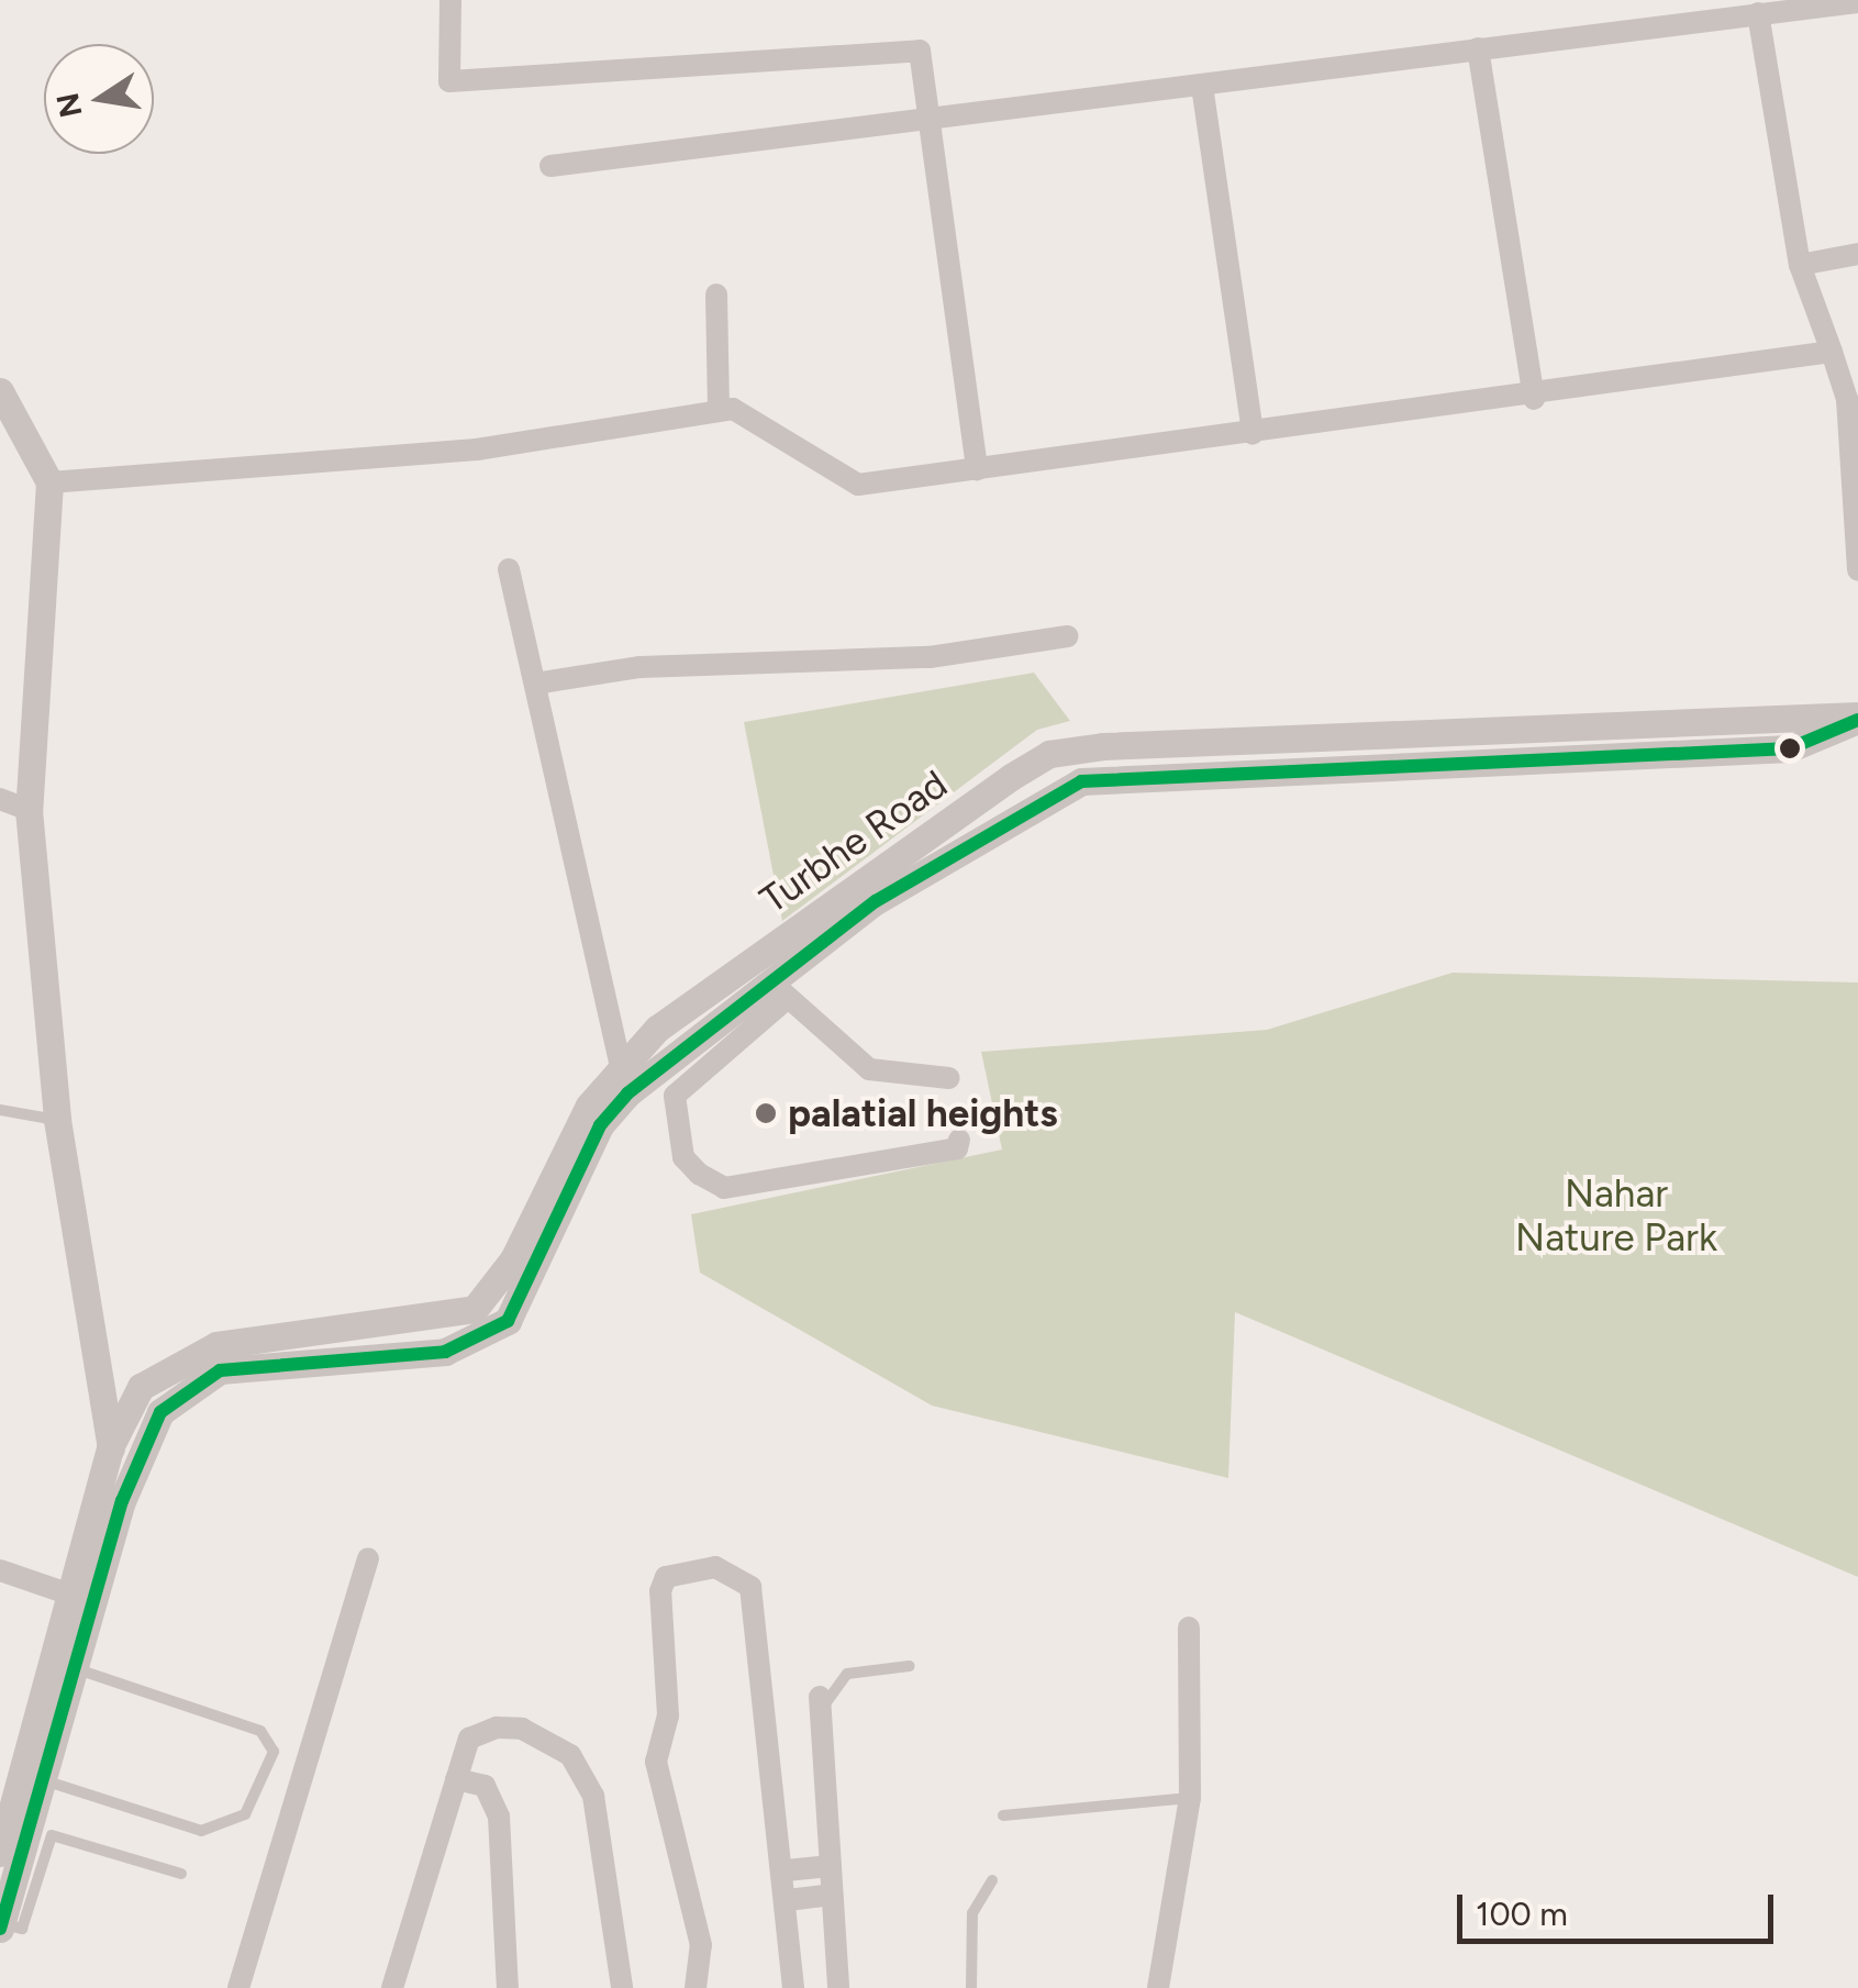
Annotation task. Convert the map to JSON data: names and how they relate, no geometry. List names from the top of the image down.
{
  "streets": {
    "street": ["Turbhe Road"]
  },
  "parks": ["Nahar Nature Park"],
  "places": ["palatial heights"],
  "scale_bar": "100 m",
  "north": "left"
}
